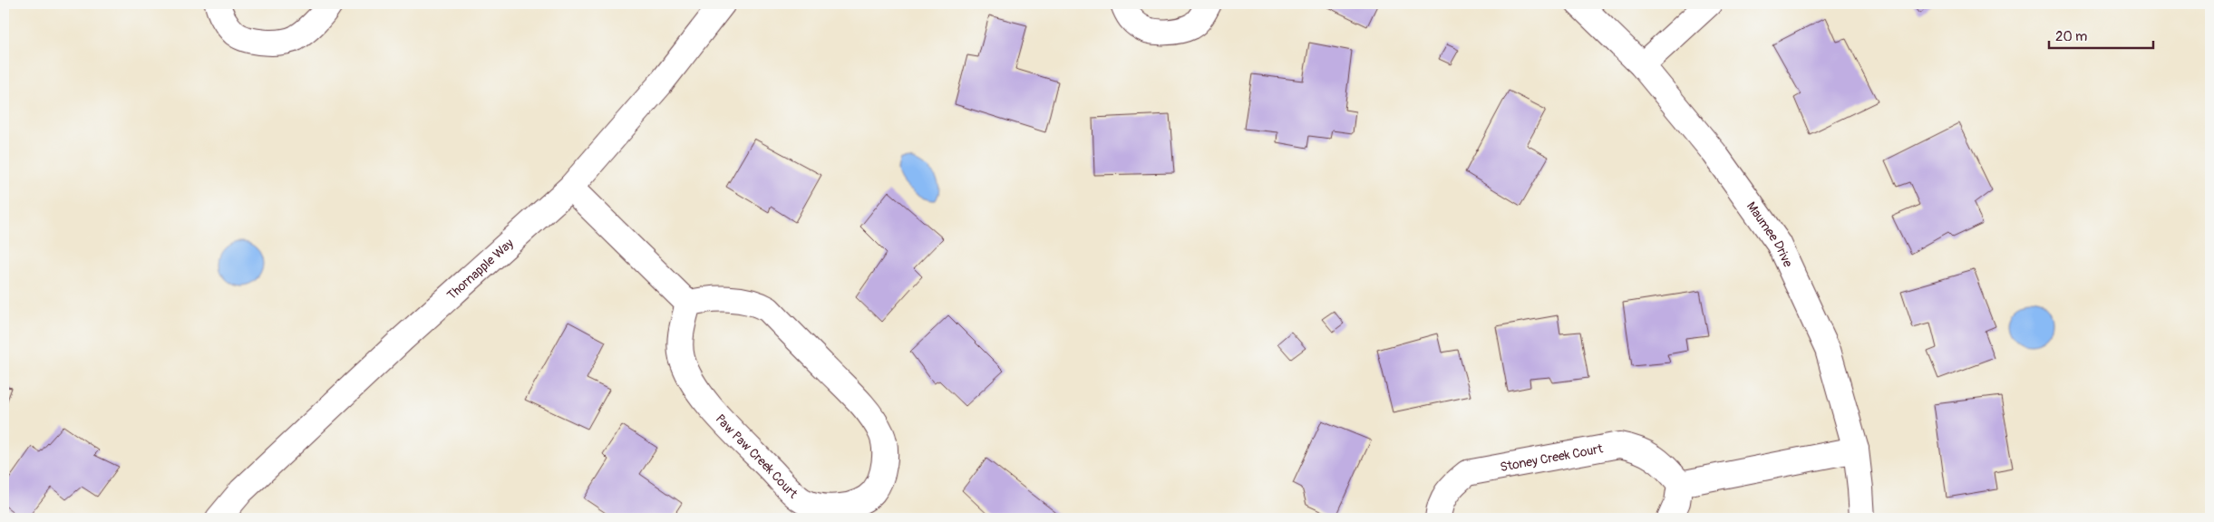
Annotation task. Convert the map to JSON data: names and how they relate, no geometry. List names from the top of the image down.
{
  "streets": {
    "street": [
      "Maumee Drive",
      "Thornapple Way",
      "Paw Paw Creek Court",
      "Stoney Creek Court"
    ]
  },
  "scale_bar": "20 m"
}
